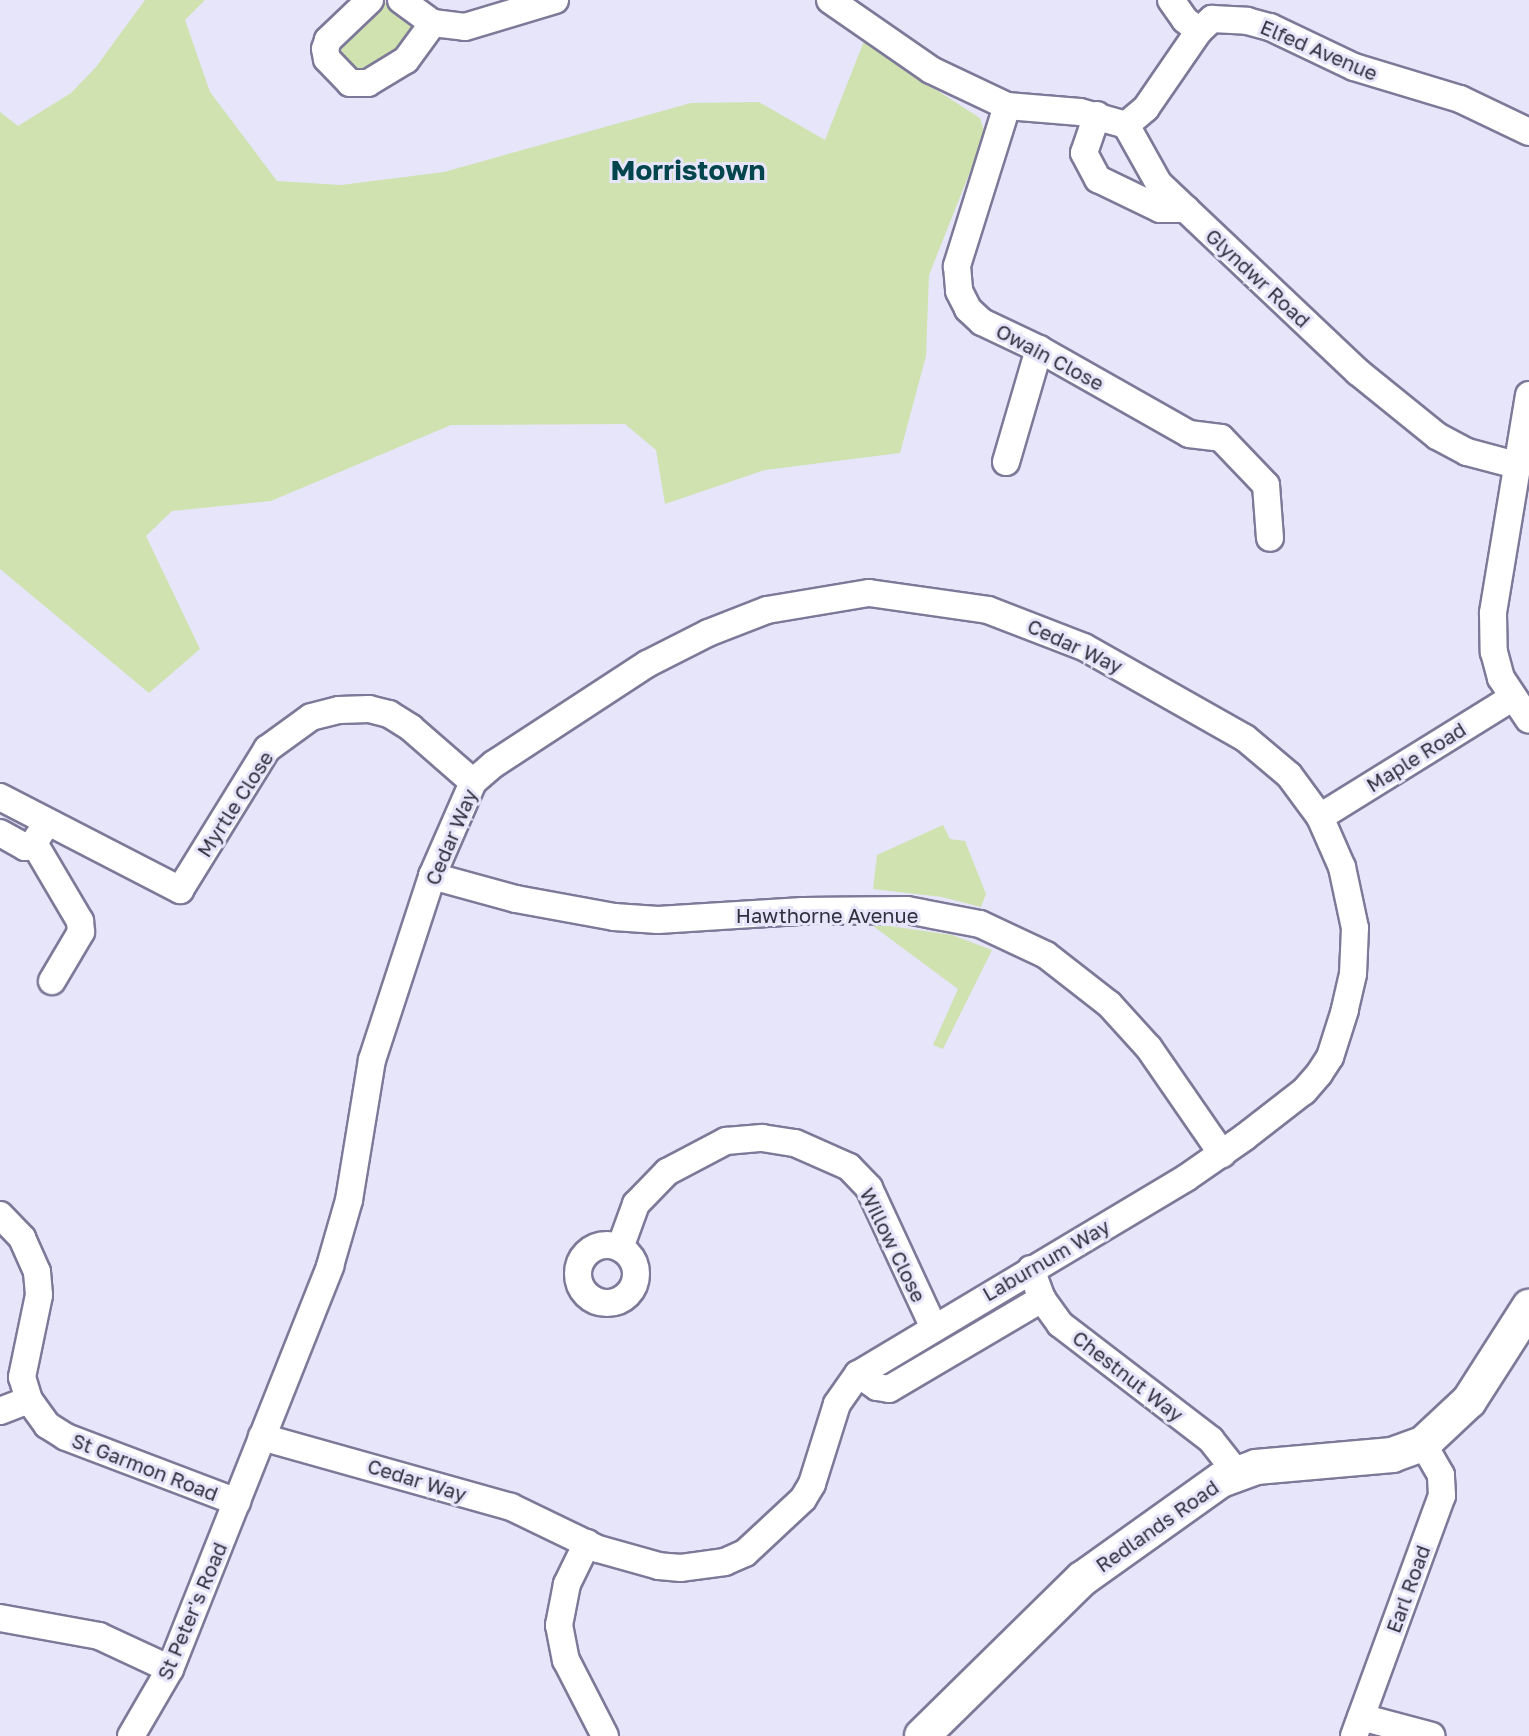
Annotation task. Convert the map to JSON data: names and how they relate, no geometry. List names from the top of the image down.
{
  "streets": {
    "main road": ["Redlands Road"],
    "street": [
      "Elfed Avenue",
      "Glyndwr Road",
      "Owain Close",
      "Cedar Way",
      "Maple Road",
      "Myrtle Close",
      "Hawthorne Avenue",
      "Willow Close",
      "Laburnum Way",
      "Chestnut Way",
      "St Garmon Road",
      "Earl Road",
      "St Peter's Road"
    ]
  },
  "crossings": [
    ["Cedar Way", "Maple Road"],
    ["Cedar Way", "Myrtle Close"],
    ["Cedar Way", "Hawthorne Avenue"],
    ["Cedar Way", "Laburnum Way"],
    ["Cedar Way", "St Peter's Road"],
    ["Maple Road", "Laburnum Way"],
    ["Hawthorne Avenue", "Laburnum Way"],
    ["Willow Close", "Laburnum Way"],
    ["Laburnum Way", "Chestnut Way"],
    ["Chestnut Way", "Redlands Road"],
    ["St Garmon Road", "St Peter's Road"],
    ["Redlands Road", "Earl Road"]
  ],
  "districts": ["Morristown"]
}
